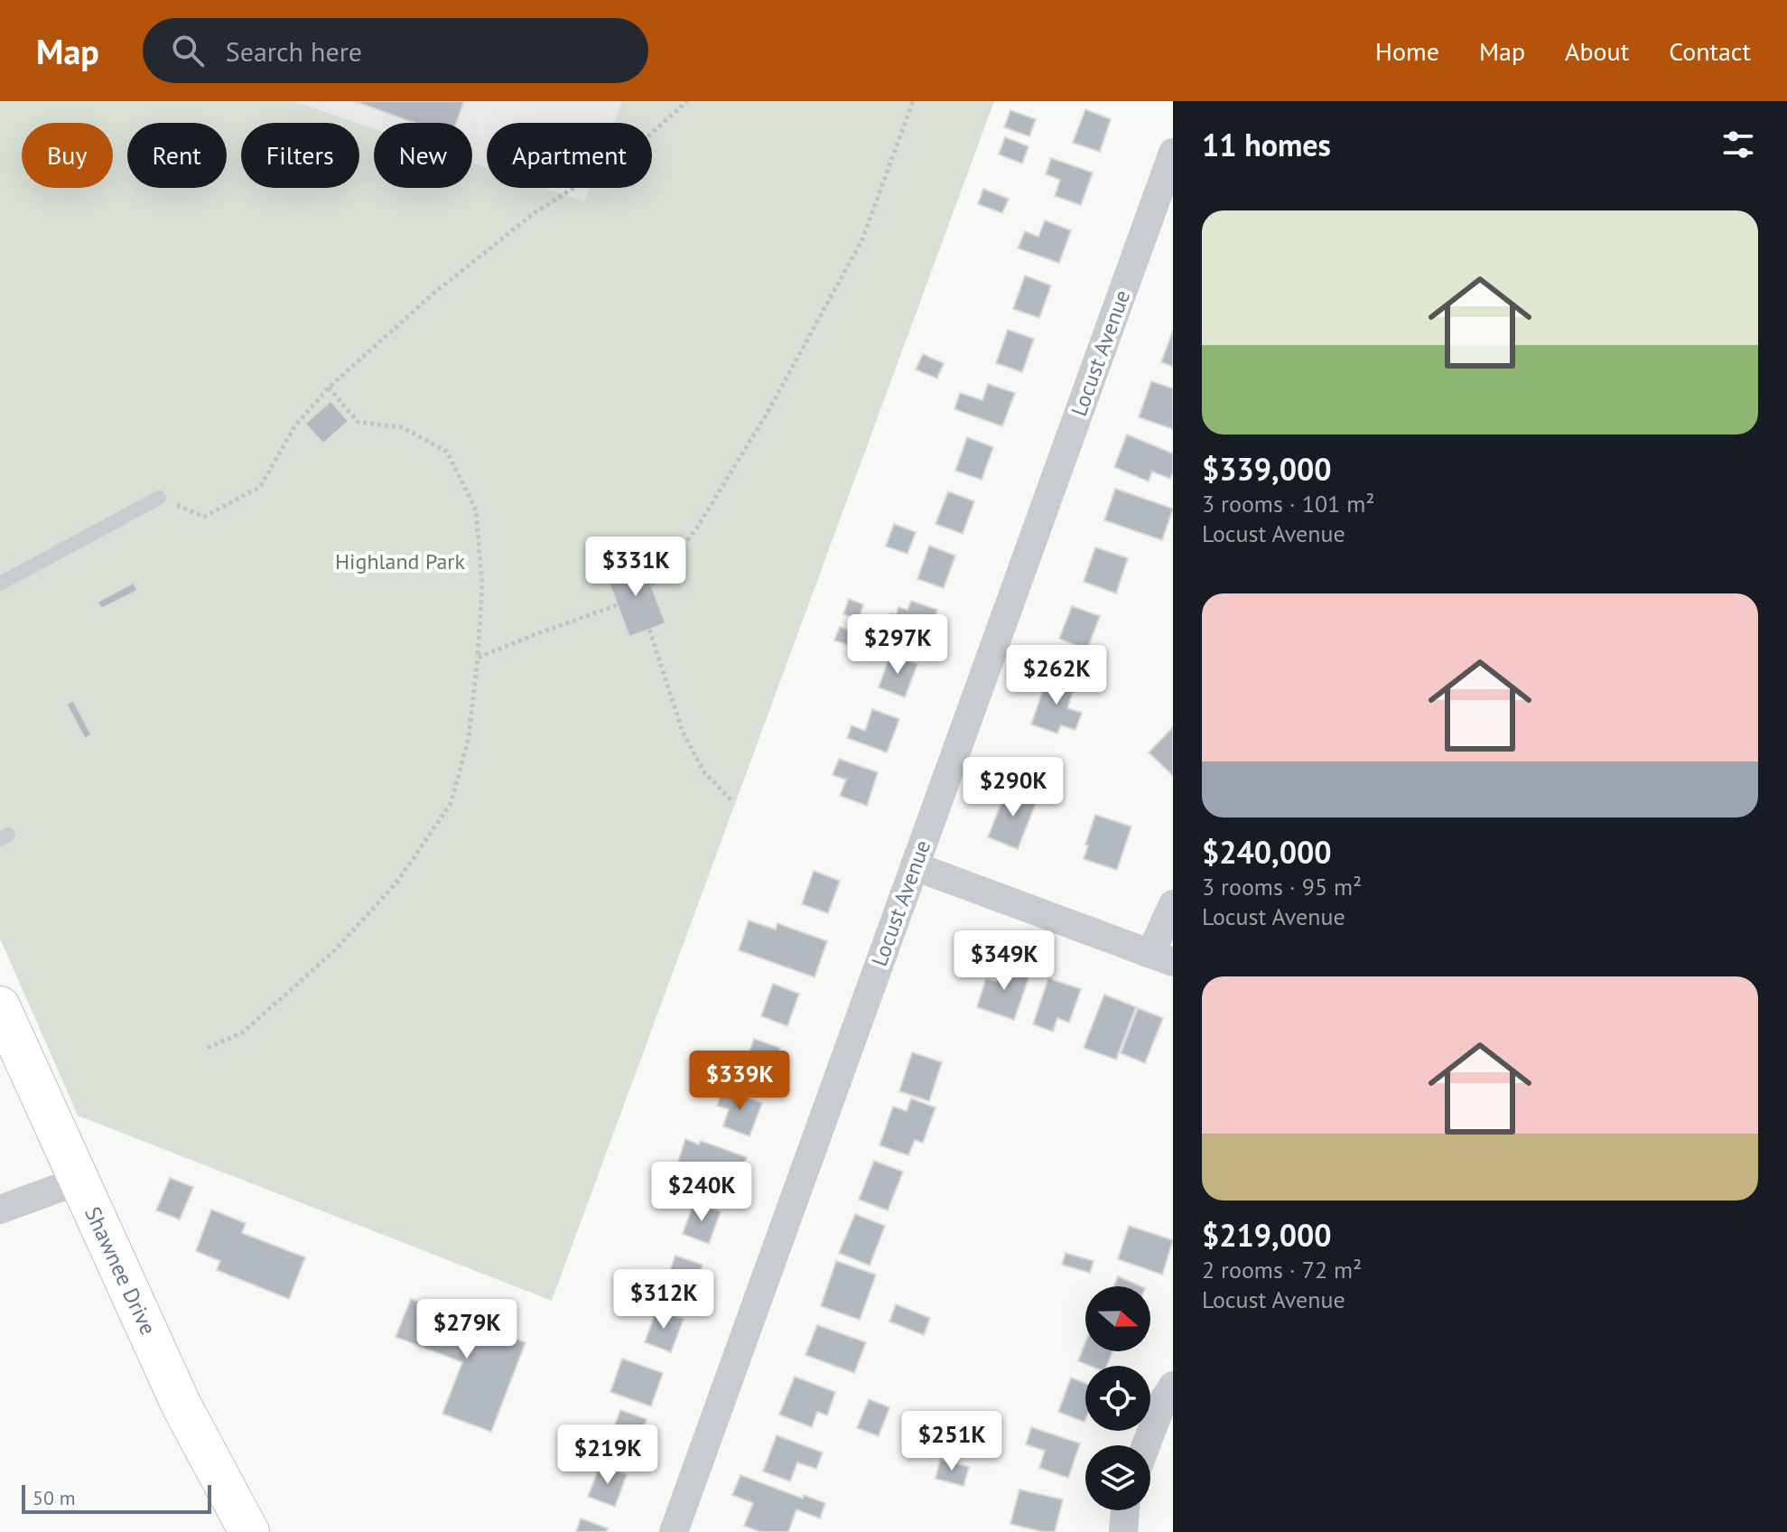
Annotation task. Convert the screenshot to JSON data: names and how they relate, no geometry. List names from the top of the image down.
{
  "streets": {
    "main road": ["Shawnee Drive"],
    "street": ["Locust Avenue"]
  },
  "parks": ["Highland Park"],
  "scale_bar": "50 m",
  "north": "right",
  "page": {
    "header": "Map",
    "search": "Search here",
    "nav": [
      "Home",
      "Map",
      "About",
      "Contact"
    ],
    "heading": "11 homes",
    "chip": [
      "Buy",
      "Rent",
      "Filters",
      "New",
      "Apartment"
    ],
    "list": [
      {
        "name": "$339,000",
        "note": "3 rooms · 101 m² · Locust Avenue"
      },
      {
        "name": "$240,000",
        "note": "3 rooms · 95 m² · Locust Avenue"
      },
      {
        "name": "$219,000",
        "note": "2 rooms · 72 m² · Locust Avenue"
      }
    ],
    "price": [
      "$331K",
      "$297K",
      "$262K",
      "$290K",
      "$349K",
      "$339K",
      "$240K",
      "$312K",
      "$279K",
      "$251K",
      "$219K"
    ],
    "scale": "50 m"
  }
}
